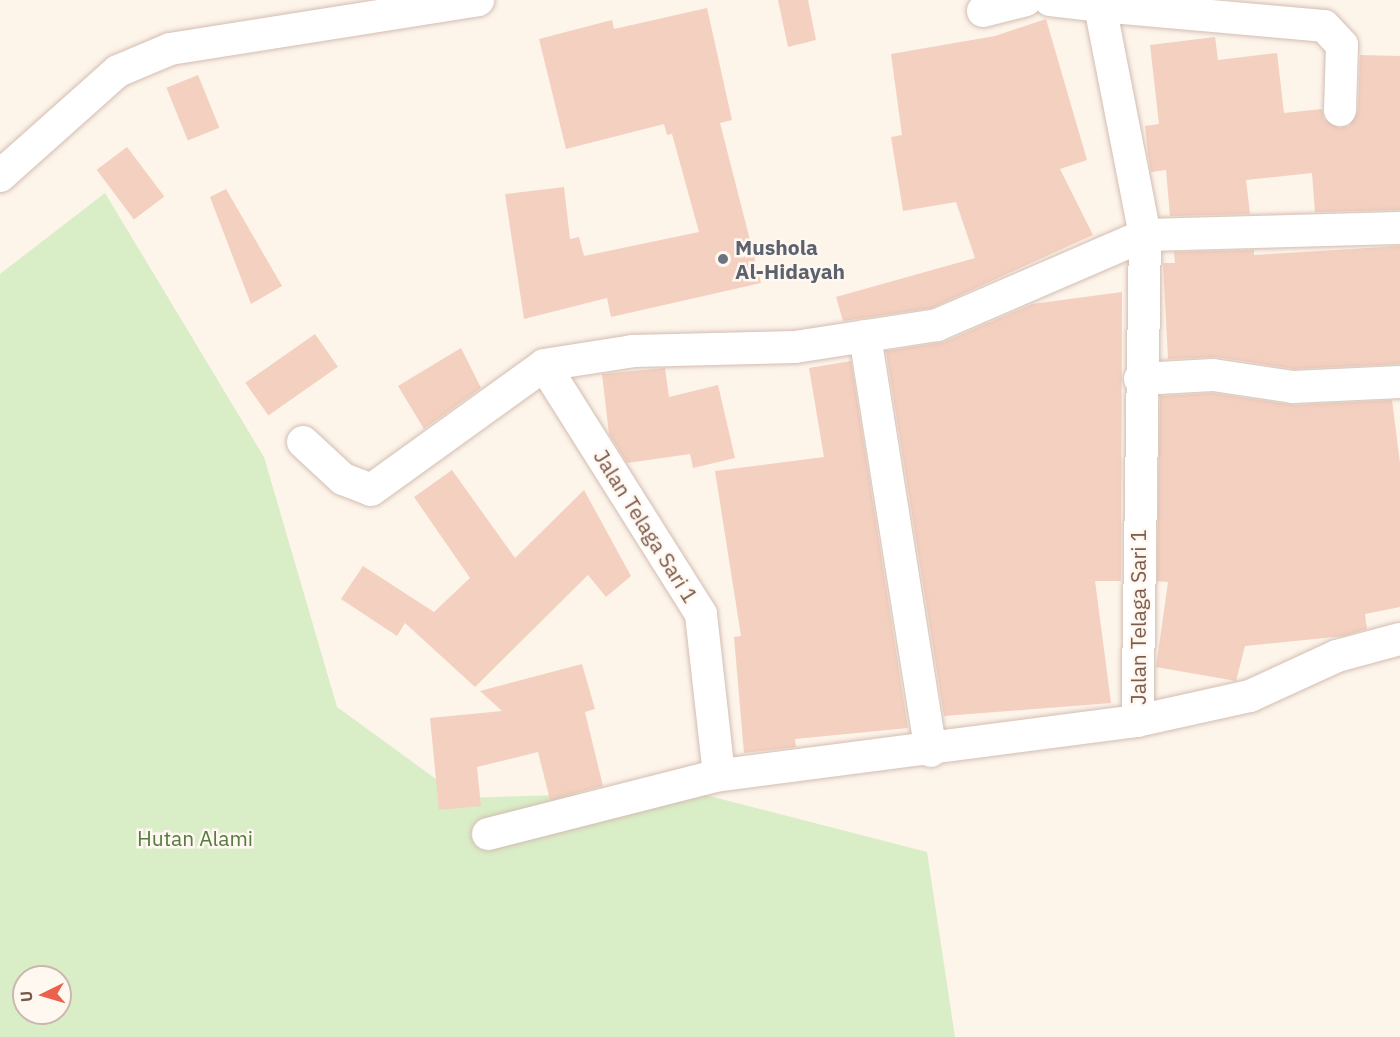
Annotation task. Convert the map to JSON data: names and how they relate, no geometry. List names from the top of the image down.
{
  "streets": {
    "street": ["Jalan Telaga Sari 1"]
  },
  "parks": ["Hutan Alami"],
  "places": ["Mushola Al-Hidayah"],
  "north": "left"
}
